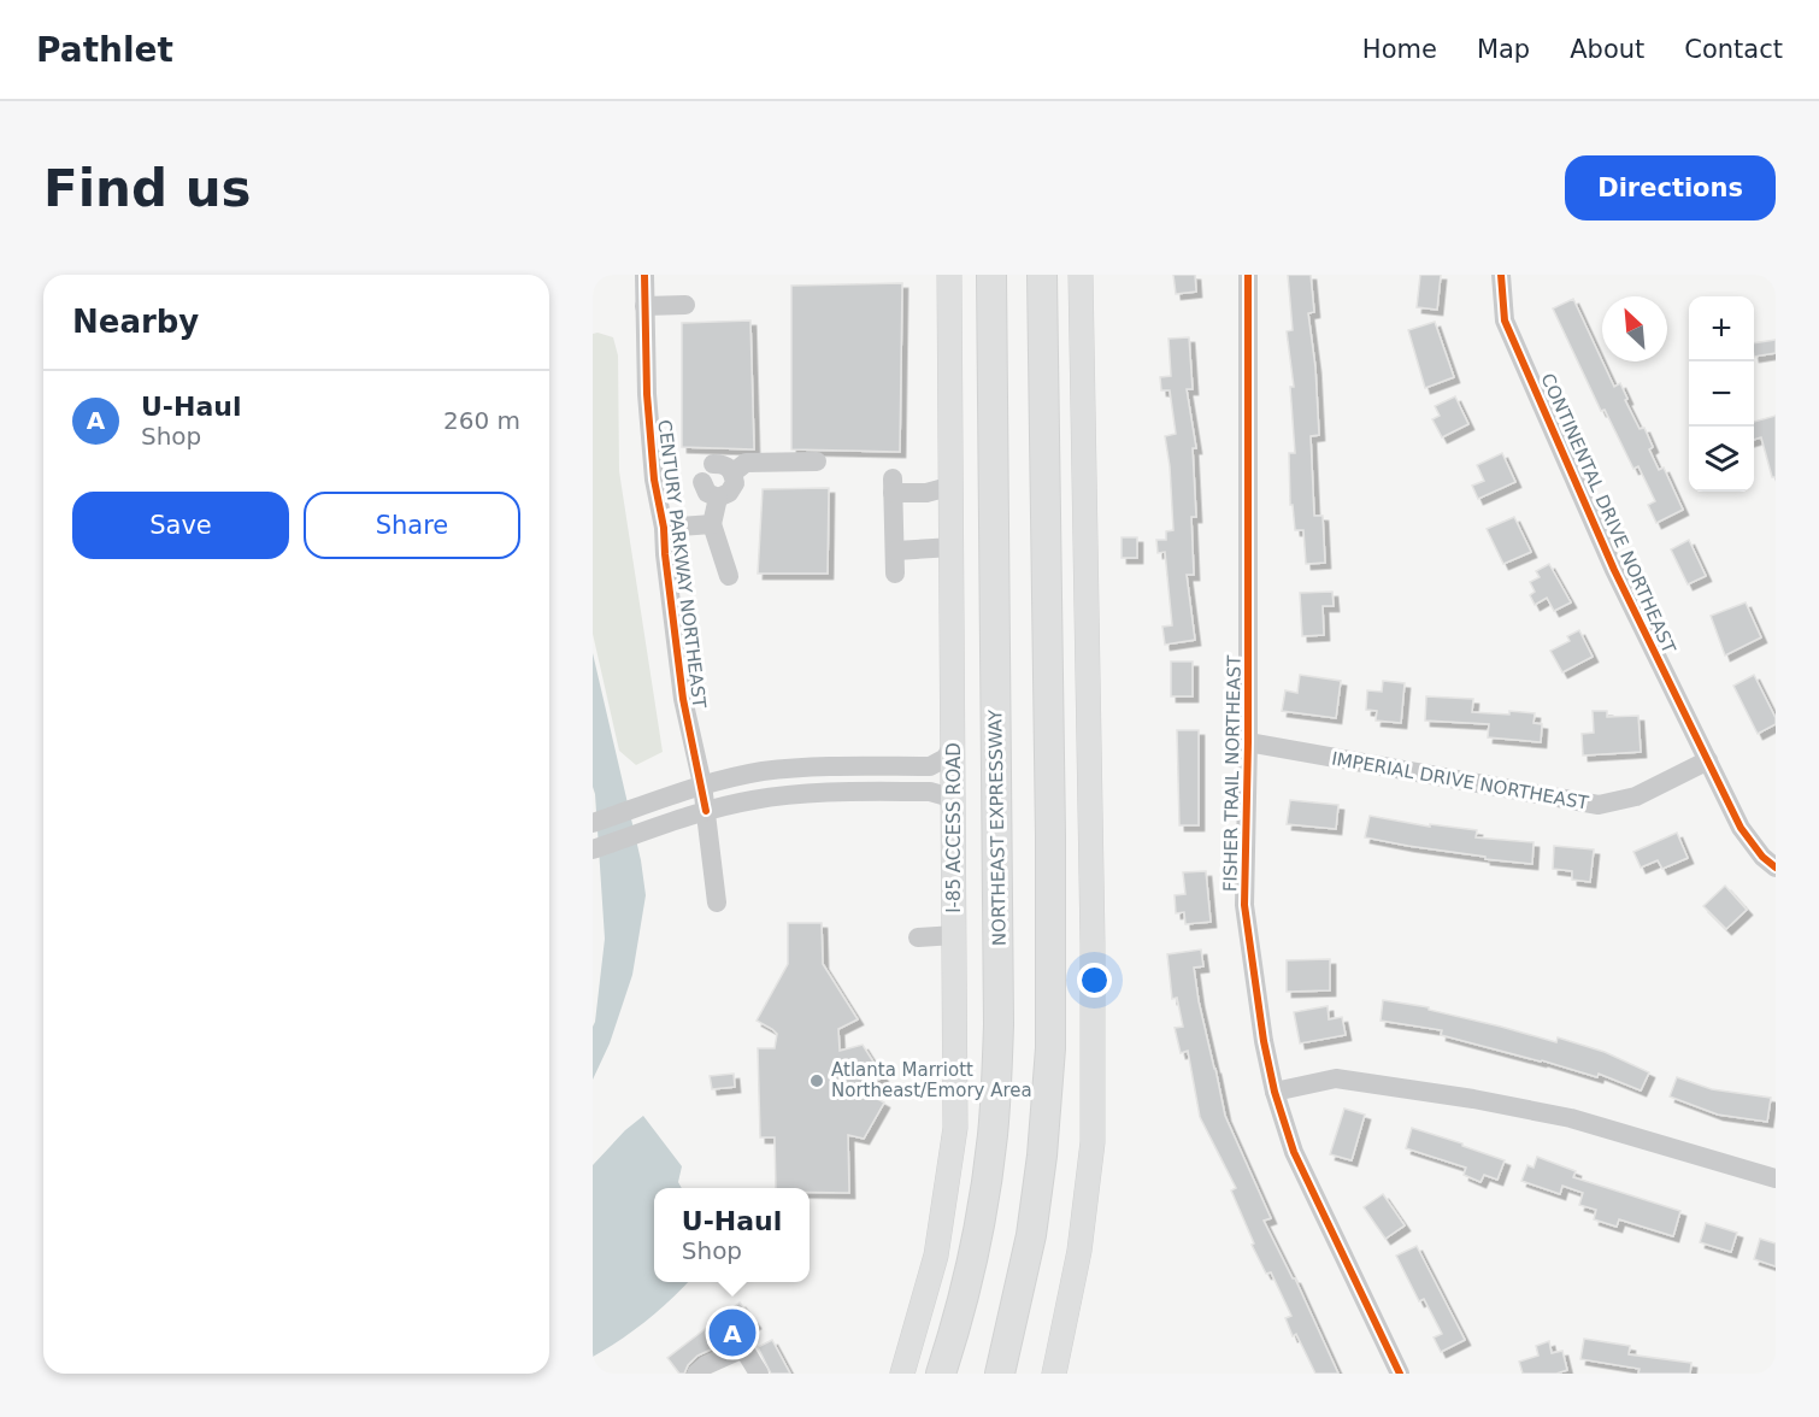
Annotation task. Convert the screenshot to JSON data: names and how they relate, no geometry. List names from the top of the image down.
{
  "streets": {
    "highway": ["NORTHEAST EXPRESSWAY"],
    "main road": ["I-85 ACCESS ROAD"],
    "street": [
      "CONTINENTAL DRIVE NORTHEAST",
      "CENTURY PARKWAY NORTHEAST",
      "FISHER TRAIL NORTHEAST",
      "IMPERIAL DRIVE NORTHEAST"
    ]
  },
  "crossings": [
    ["CONTINENTAL DRIVE NORTHEAST", "IMPERIAL DRIVE NORTHEAST"],
    ["FISHER TRAIL NORTHEAST", "IMPERIAL DRIVE NORTHEAST"]
  ],
  "places": ["Atlanta Marriott Northeast/Emory Area"],
  "north": "top left",
  "page": {
    "header": "Pathlet",
    "nav": [
      "Home",
      "Map",
      "About",
      "Contact"
    ],
    "buttons": [
      "Directions",
      ["Save", "Share"]
    ],
    "title": "Find us",
    "heading": "Nearby",
    "map_buttons": ["+", "−"],
    "list": [
      {
        "mark": "A",
        "name": "U-Haul",
        "note": "Shop",
        "value": "260 m"
      }
    ],
    "popup": ["U-Haul", "Shop"],
    "pins": "A"
  }
}
